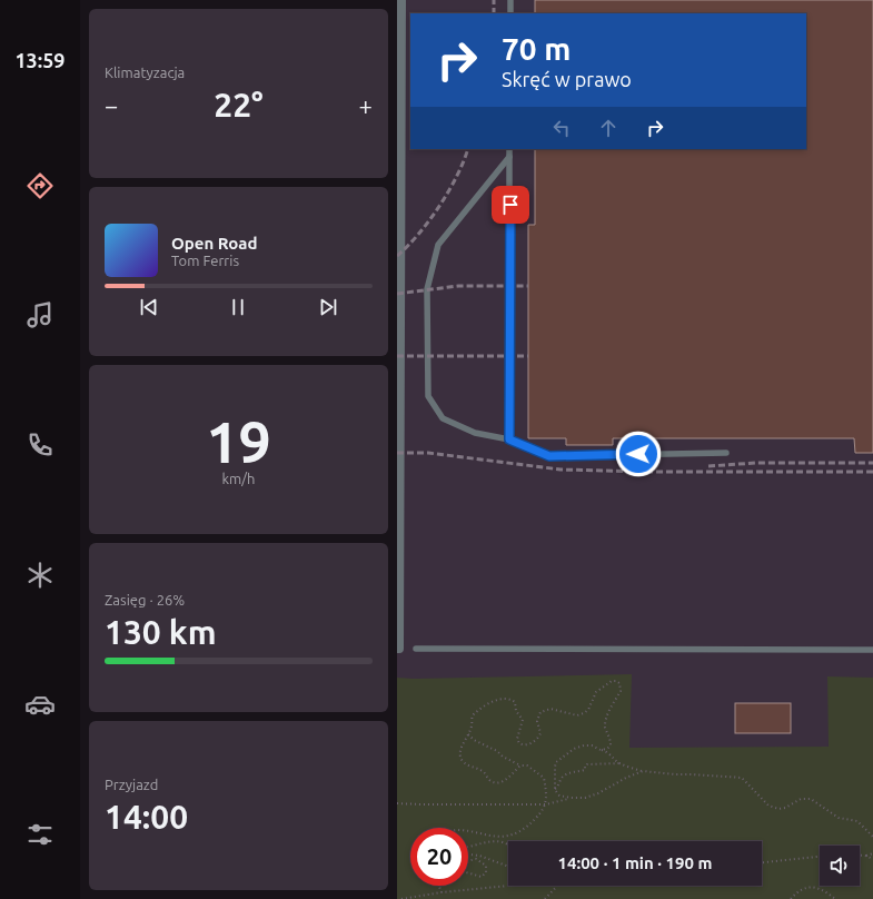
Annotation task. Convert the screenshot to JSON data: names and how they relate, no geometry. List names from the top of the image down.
{
  "page": {
    "tabs": "13:59",
    "tile": [
      "Klimatyzacja",
      ["19", "km/h"],
      ["Zasięg · 26%", "130 km"],
      ["Przyjazd", "14:00"]
    ],
    "turn": ["70 m", "Skręć w prawo"],
    "heat": ["−", "22°", "+"],
    "song": ["Open Road", "Tom Ferris"],
    "limit": "20",
    "trip": "14:00 · 1 min · 190 m"
  }
}
